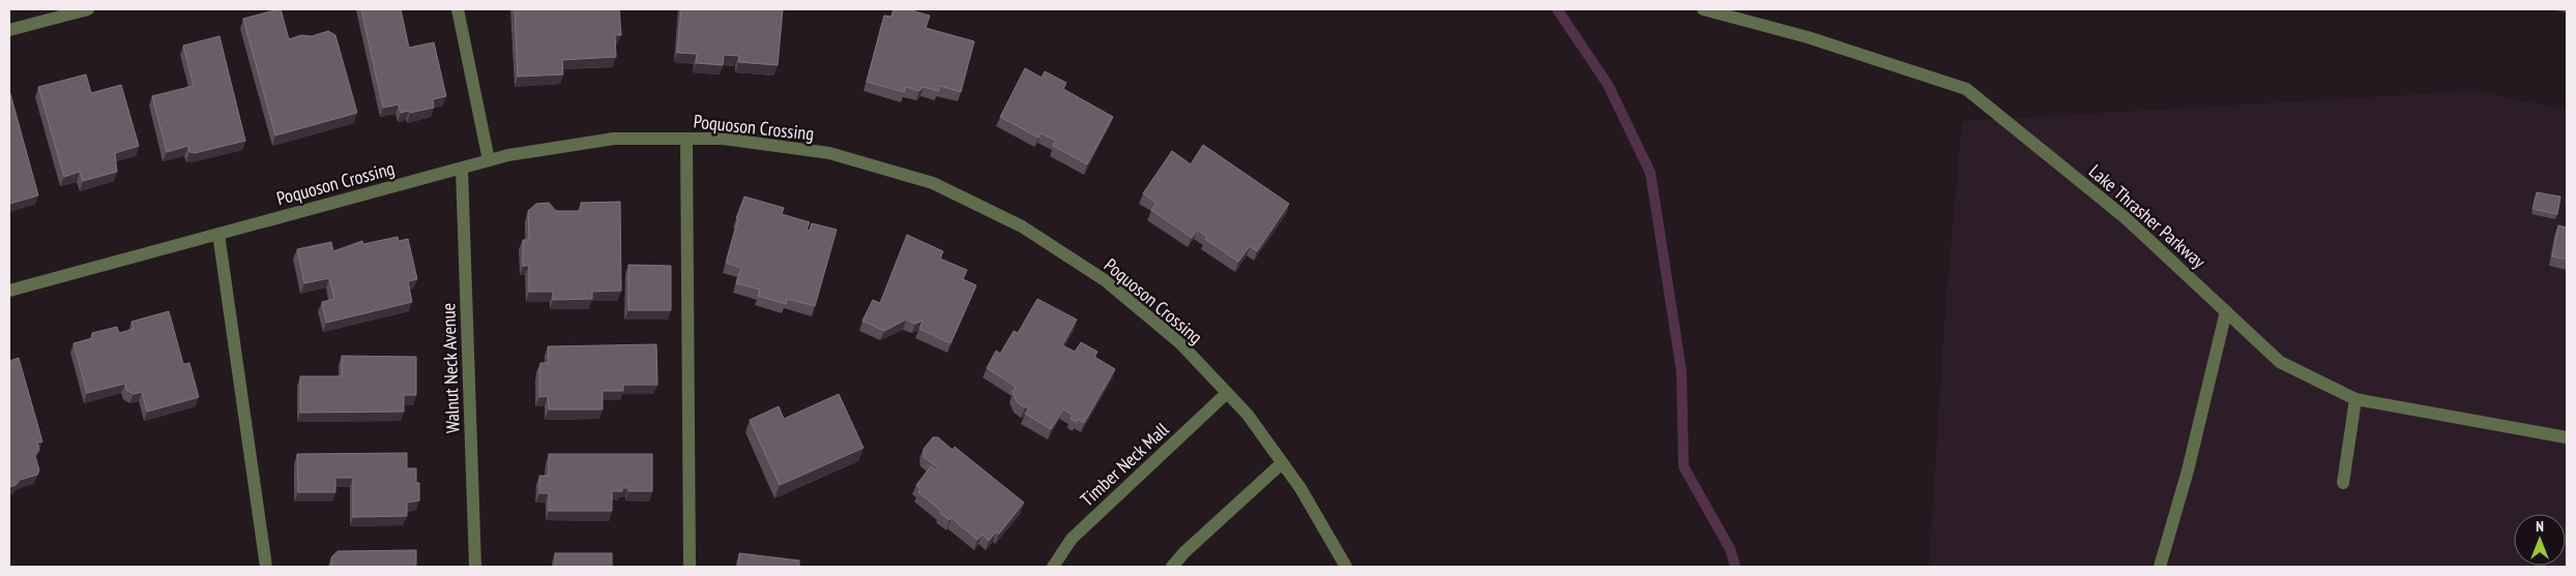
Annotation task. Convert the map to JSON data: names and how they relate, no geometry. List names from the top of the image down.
{
  "streets": {
    "street": [
      "Poquoson Crossing",
      "Lake Thrasher Parkway",
      "Walnut Neck Avenue",
      "Timber Neck Mall"
    ]
  },
  "crossings": [
    ["Poquoson Crossing", "Walnut Neck Avenue"],
    ["Poquoson Crossing", "Timber Neck Mall"]
  ],
  "north": "top"
}
